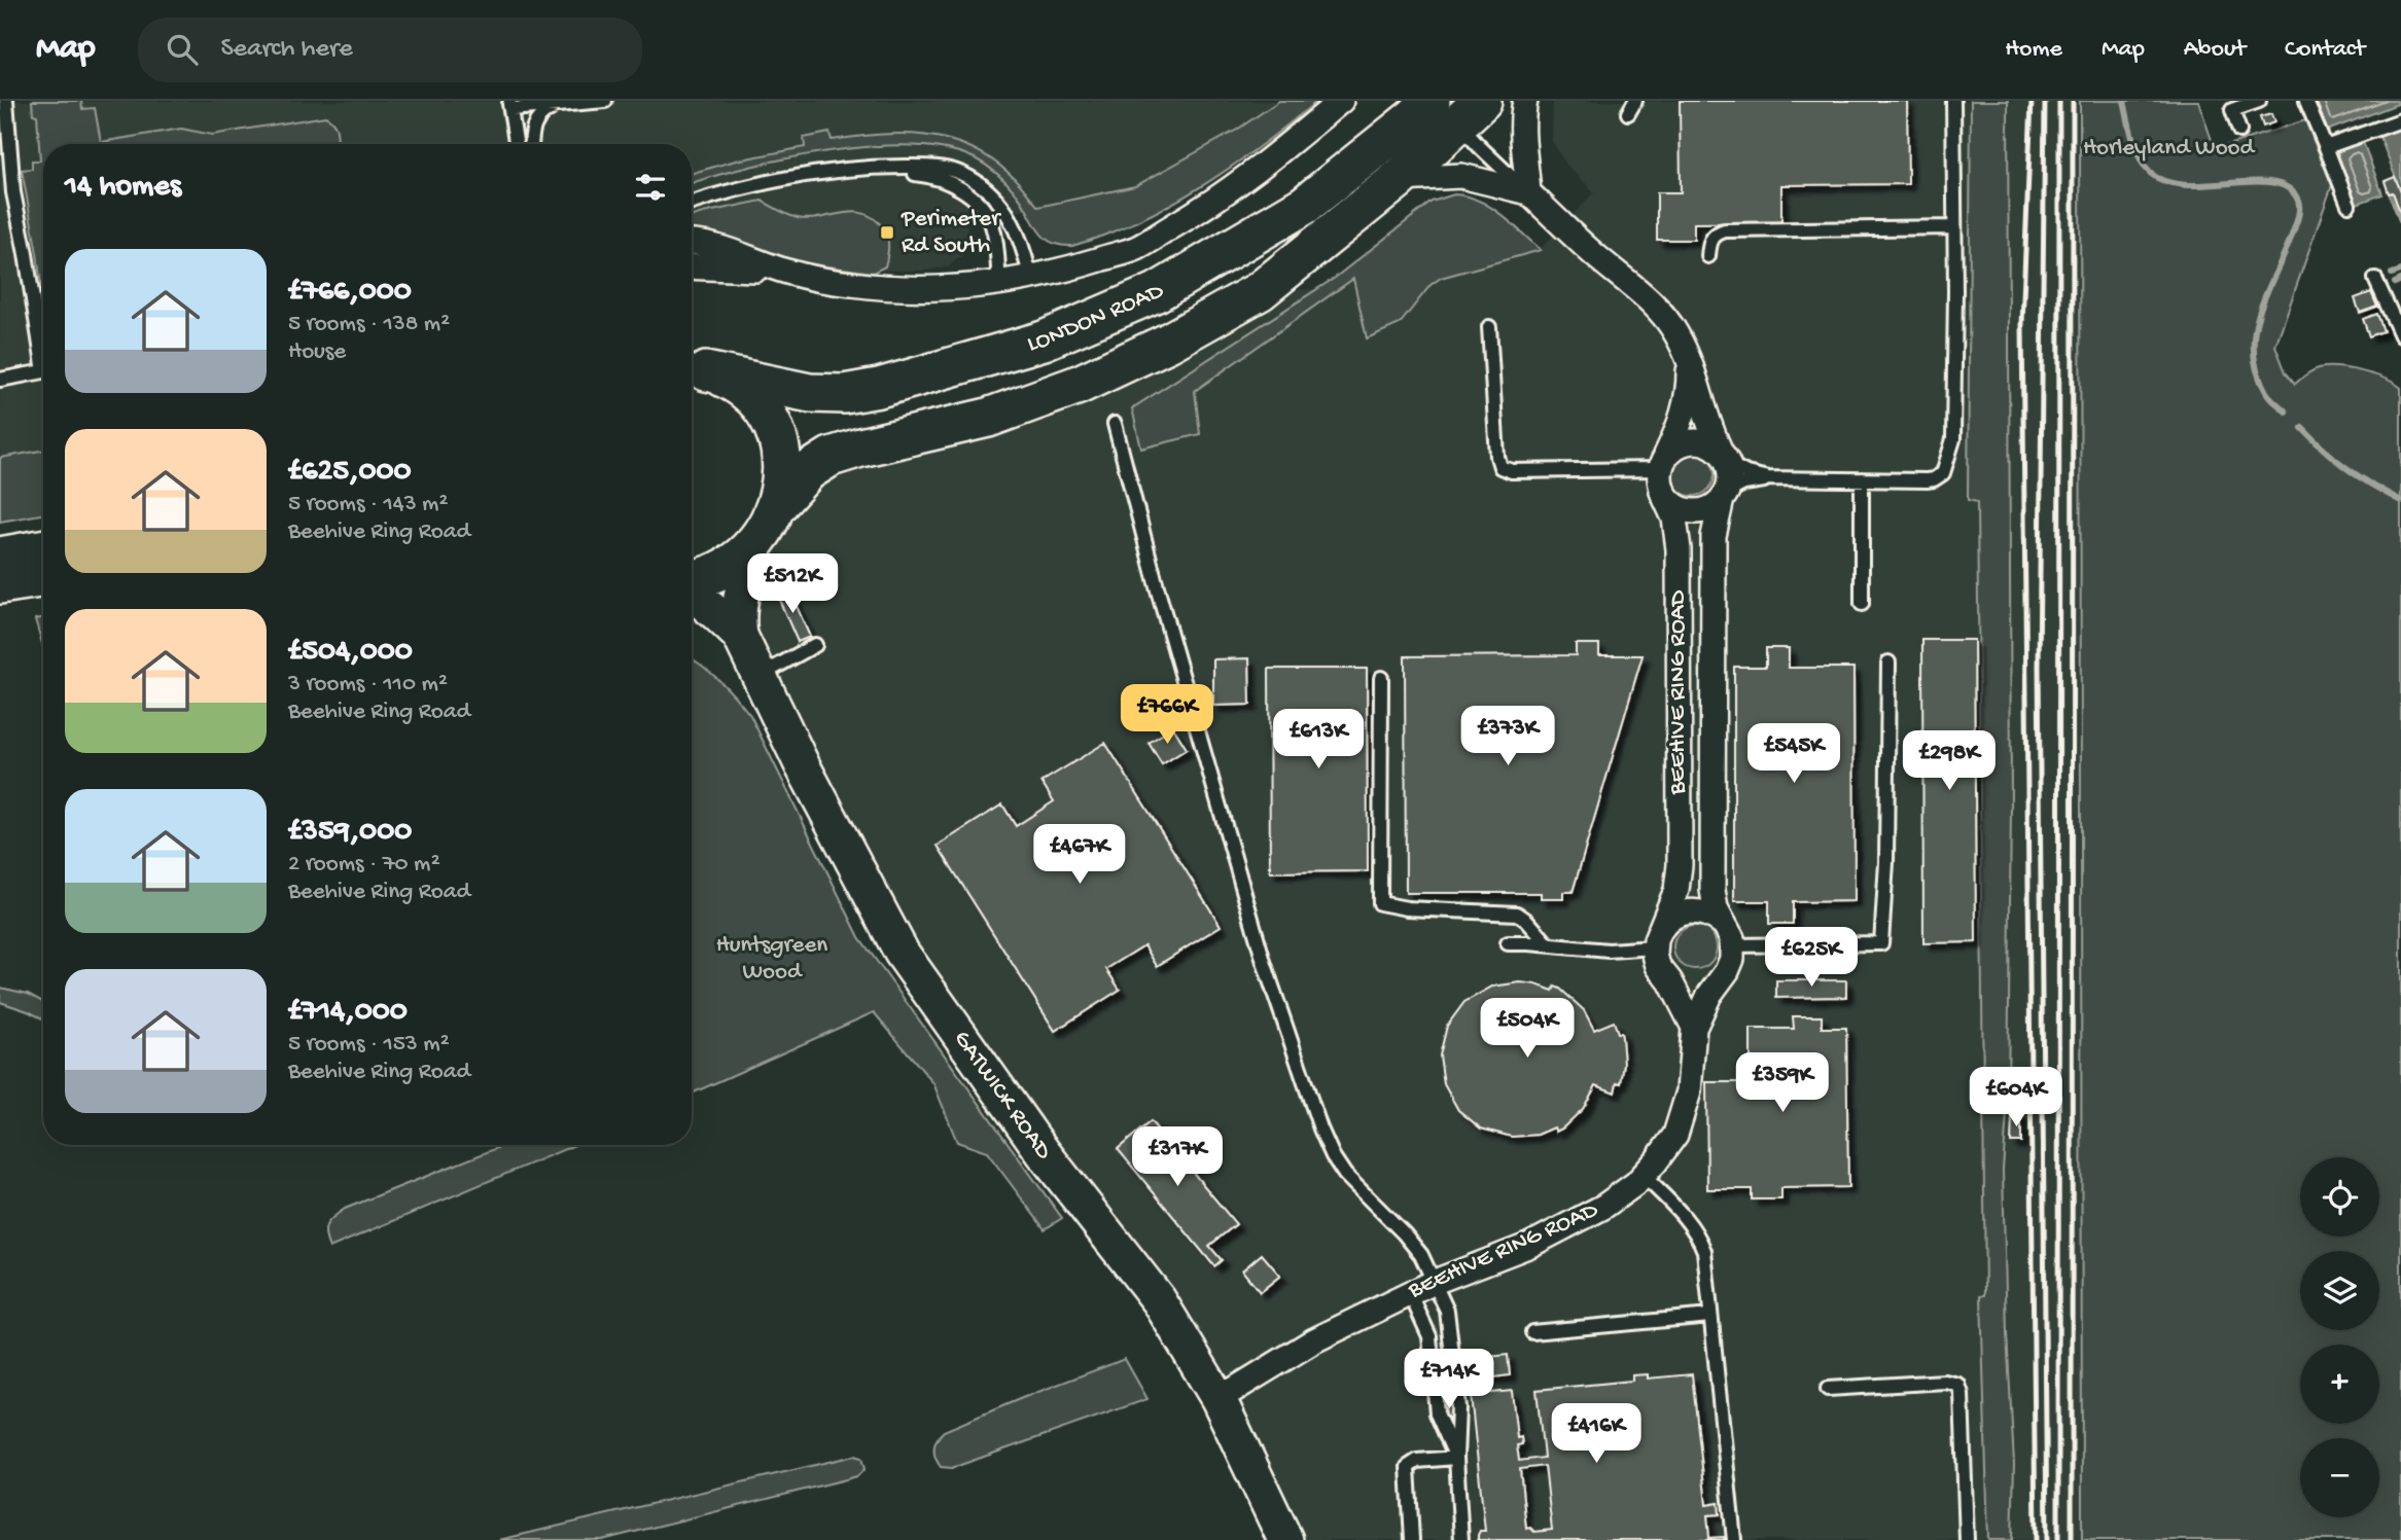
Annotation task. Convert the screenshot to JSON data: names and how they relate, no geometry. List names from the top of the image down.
{
  "streets": {
    "main road": ["LONDON ROAD"],
    "street": ["BEEHIVE RING ROAD", "GATWICK ROAD"]
  },
  "crossings": [
    ["BEEHIVE RING ROAD", "GATWICK ROAD"]
  ],
  "parks": ["Horleyland Wood", "Huntsgreen Wood"],
  "places": {
    "transit": ["Perimeter Rd South"]
  },
  "page": {
    "header": "Map",
    "search": "Search here",
    "nav": [
      "Home",
      "Map",
      "About",
      "Contact"
    ],
    "heading": "14 homes",
    "list": [
      {
        "name": "£766,000",
        "note": "5 rooms · 138 m² · House"
      },
      {
        "name": "£625,000",
        "note": "5 rooms · 143 m² · Beehive Ring Road"
      },
      {
        "name": "£504,000",
        "note": "3 rooms · 110 m² · Beehive Ring Road"
      },
      {
        "name": "£359,000",
        "note": "2 rooms · 70 m² · Beehive Ring Road"
      },
      {
        "name": "£714,000",
        "note": "5 rooms · 153 m² · Beehive Ring Road"
      }
    ],
    "price": [
      "£512K",
      "£766K",
      "£373K",
      "£613K",
      "£545K",
      "£298K",
      "£467K",
      "£625K",
      "£504K",
      "£359K",
      "£604K",
      "£317K",
      "£714K",
      "£416K"
    ],
    "map_buttons": ["+", "−"]
  }
}
